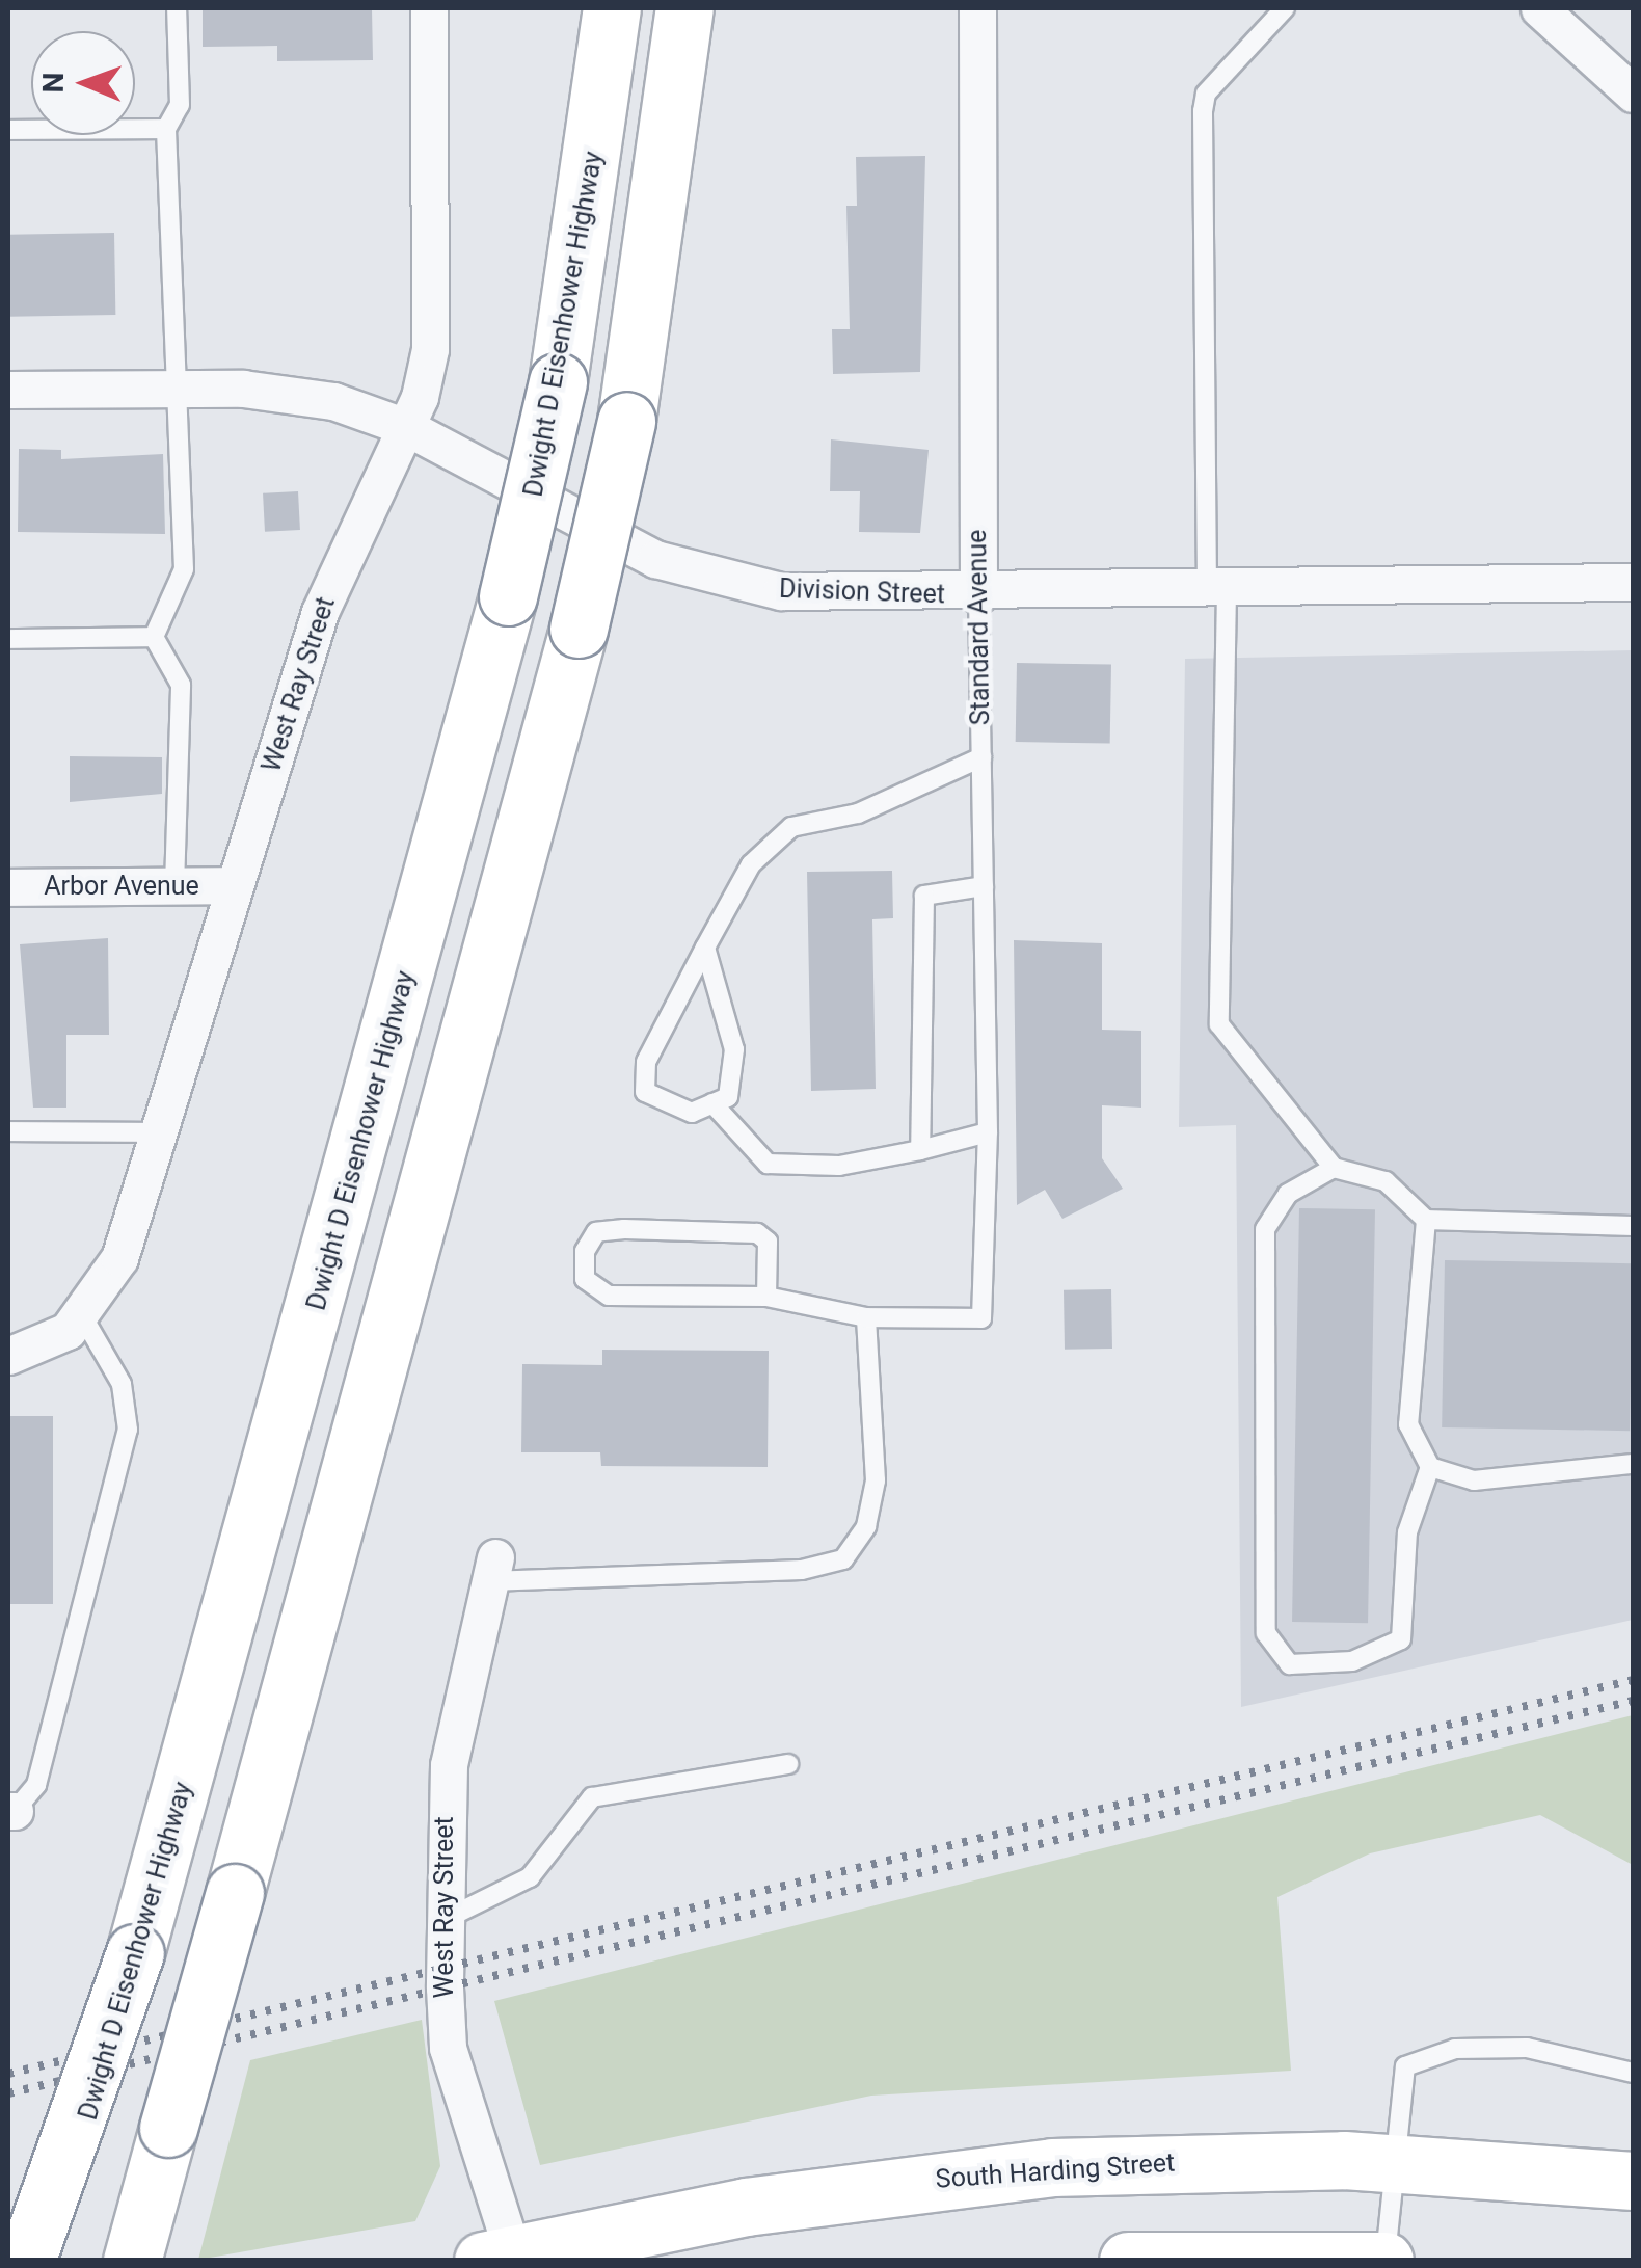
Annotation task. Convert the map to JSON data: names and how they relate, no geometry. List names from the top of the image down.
{
  "streets": {
    "main road": ["Dwight D Eisenhower Highway", "South Harding Street"],
    "street": [
      "Division Street",
      "Standard Avenue",
      "West Ray Street",
      "Arbor Avenue"
    ]
  },
  "crossings": [
    ["Division Street", "Standard Avenue"],
    ["Division Street", "West Ray Street"],
    ["West Ray Street", "Arbor Avenue"],
    ["West Ray Street", "South Harding Street"]
  ],
  "north": "left"
}
